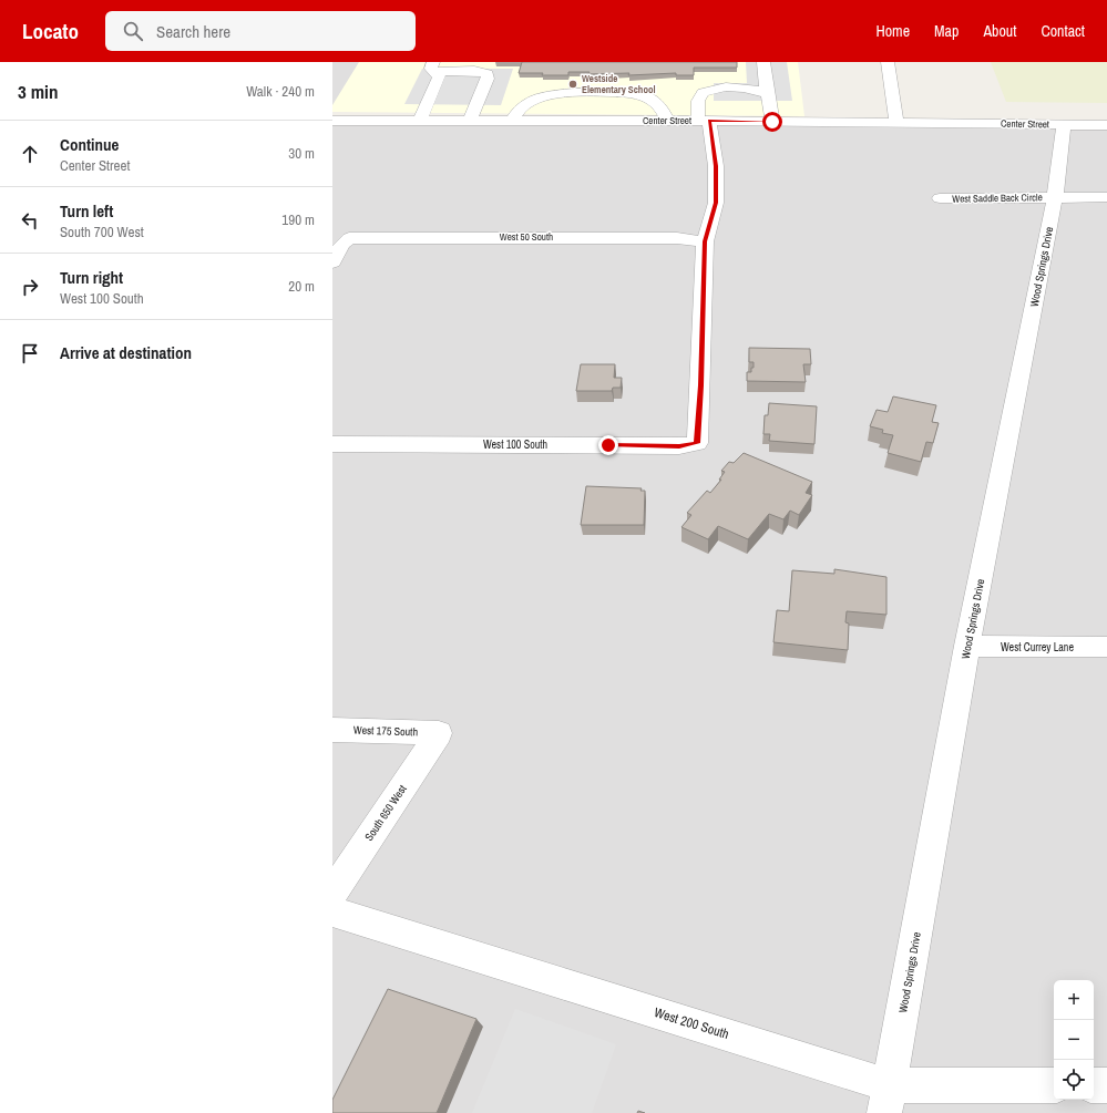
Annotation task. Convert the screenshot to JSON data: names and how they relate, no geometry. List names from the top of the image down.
{
  "streets": {
    "street": [
      "Center Street",
      "West Saddle Back Circle",
      "West 50 South",
      "Wood Springs Drive",
      "West 100 South",
      "West Currey Lane",
      "West 175 South",
      "South 650 West",
      "West 200 South"
    ]
  },
  "crossings": [
    ["Center Street", "Wood Springs Drive"],
    ["West Saddle Back Circle", "Wood Springs Drive"],
    ["West 50 South", "West 100 South"],
    ["Wood Springs Drive", "West Currey Lane"],
    ["Wood Springs Drive", "West 200 South"],
    ["West 175 South", "South 650 West"]
  ],
  "places": ["Westside Elementary School"],
  "page": {
    "header": "Locato",
    "search": "Search here",
    "nav": [
      "Home",
      "Map",
      "About",
      "Contact"
    ],
    "heading": ["3 min", "Walk · 240 m"],
    "list": [
      ["Continue", "Center Street", "30 m"],
      ["Turn left", "South 700 West", "190 m"],
      ["Turn right", "West 100 South", "20 m"],
      "Arrive at destination"
    ],
    "map_buttons": ["+", "−"]
  }
}
